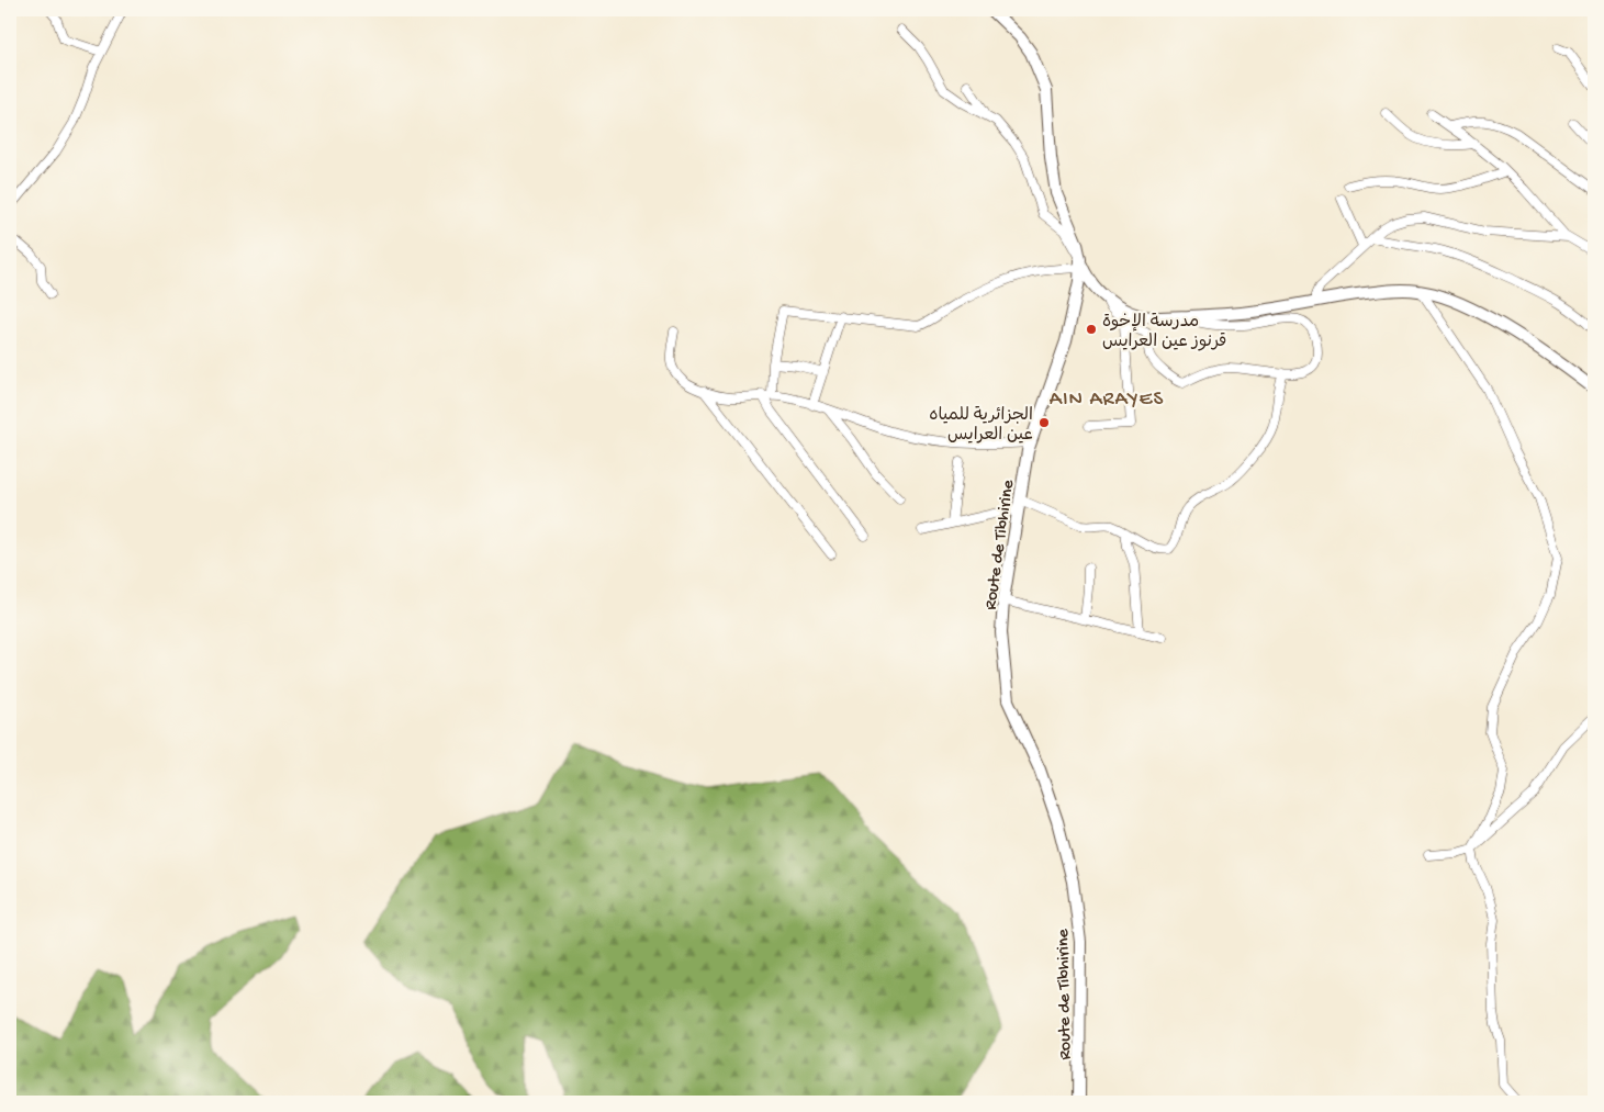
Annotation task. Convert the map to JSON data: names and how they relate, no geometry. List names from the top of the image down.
{
  "streets": {
    "street": ["Route de Tibhirine"]
  },
  "districts": ["AIN ARAYES"],
  "places": ["مدرسة الإخوة قرنوز عين العرايس", "الجزائرية للمياه عين العرايس"]
}
